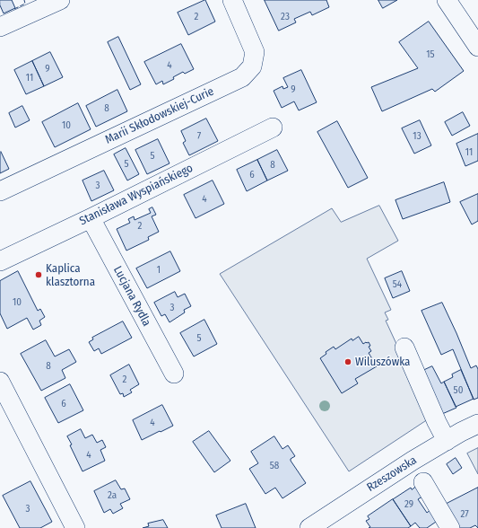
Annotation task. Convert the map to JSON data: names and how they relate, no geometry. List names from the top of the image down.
{
  "streets": {
    "street": [
      "Marii Skłodowskiej-Curie",
      "Stanisława Wyspiańskiego",
      "Lucjana Rydla",
      "Rzeszowska"
    ]
  },
  "crossings": [
    ["Stanisława Wyspiańskiego", "Lucjana Rydla"]
  ],
  "places": ["Kaplica klasztorna", "Wiluszówka"],
  "house_numbers": [
    "2",
    "23",
    "15",
    "4",
    "9",
    "11",
    "9",
    "8",
    "10",
    "7",
    "13",
    "11",
    "5",
    "5",
    "8",
    "6",
    "3",
    "4",
    "2",
    "1",
    "54",
    "10",
    "3",
    "5",
    "8",
    "2",
    "50",
    "6",
    "4",
    "4",
    "58",
    "2a",
    "29",
    "3",
    "27"
  ]
}
